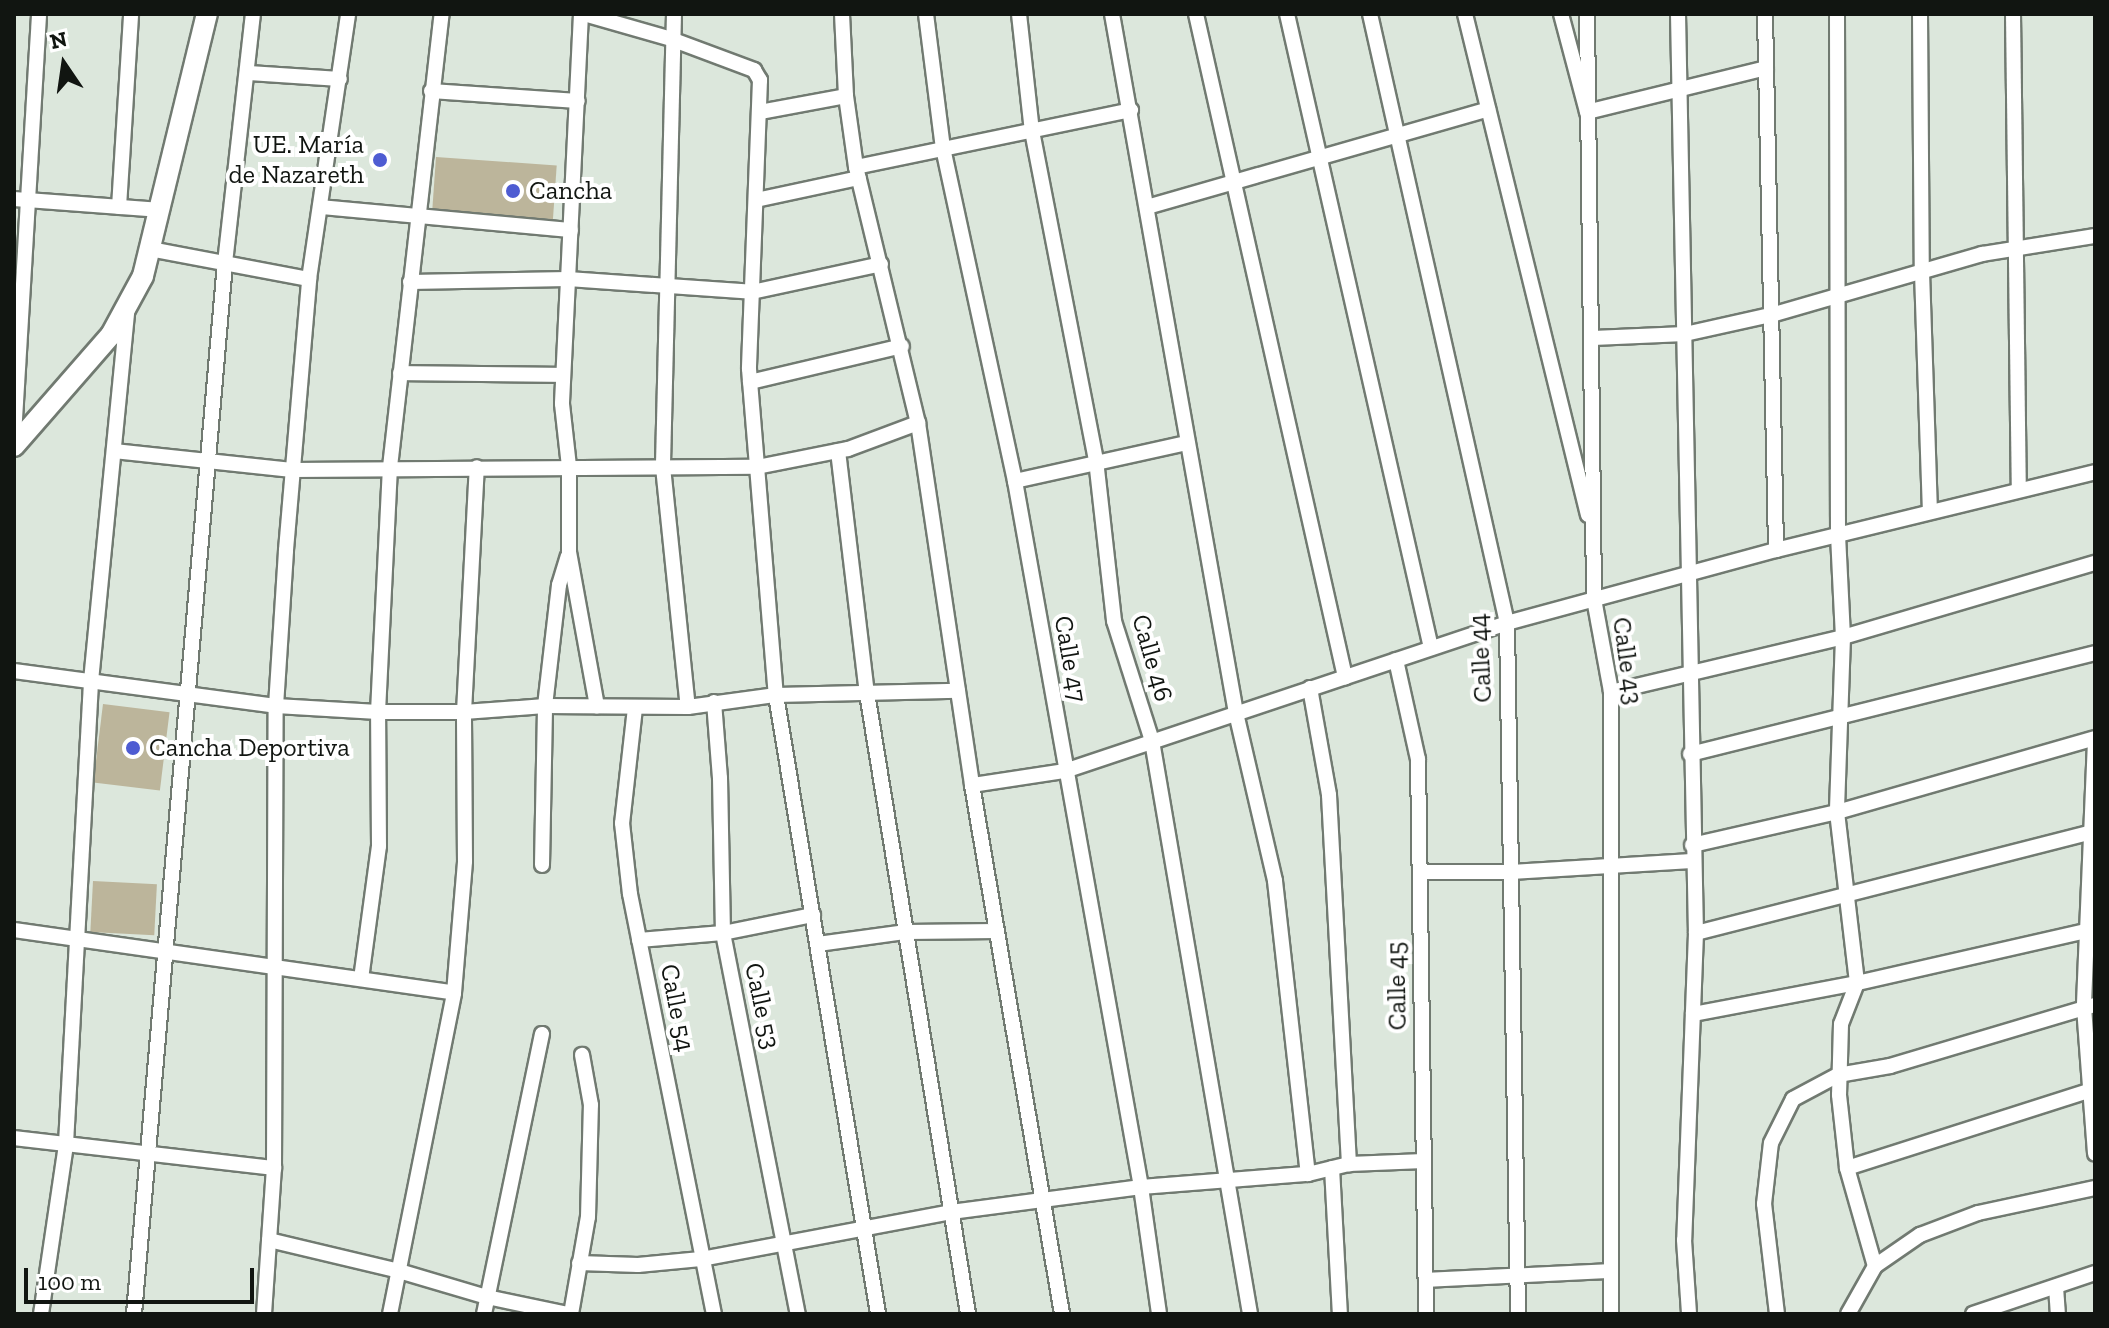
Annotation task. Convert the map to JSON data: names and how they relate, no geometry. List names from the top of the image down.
{
  "streets": {
    "street": [
      "Calle 46",
      "Calle 44",
      "Calle 47",
      "Calle 43",
      "Calle 45",
      "Calle 53",
      "Calle 54"
    ]
  },
  "places": ["UE. María de Nazareth", "Cancha", "Cancha Deportiva"],
  "scale_bar": "100 m",
  "north": "top"
}
